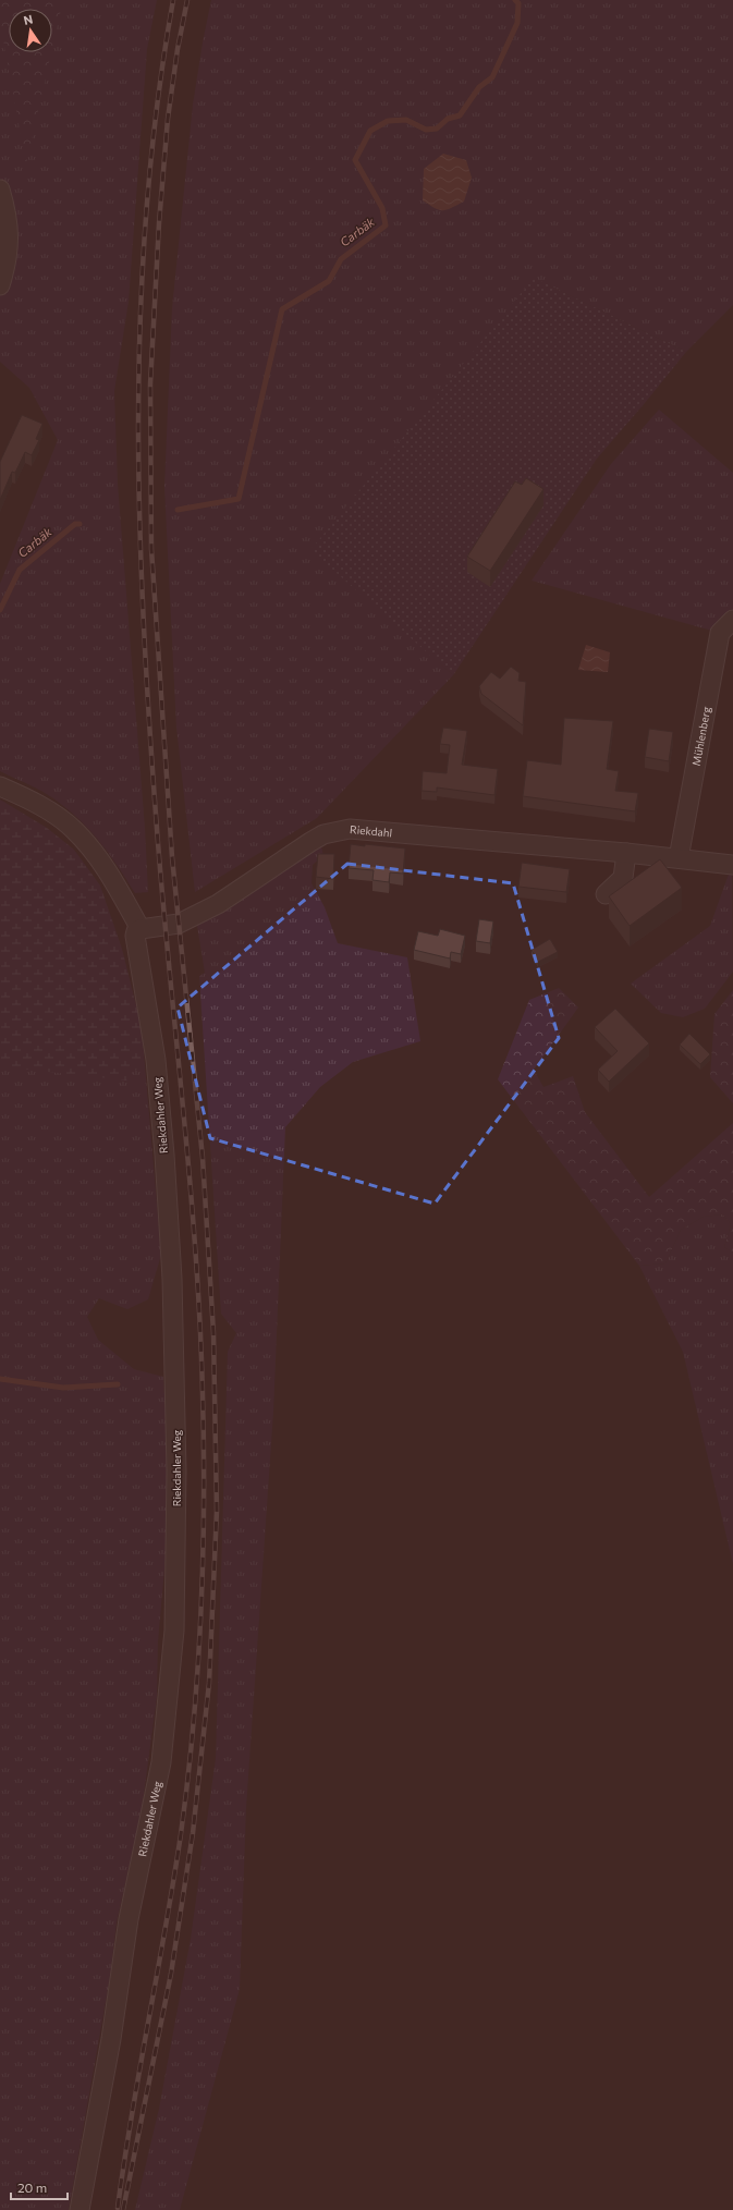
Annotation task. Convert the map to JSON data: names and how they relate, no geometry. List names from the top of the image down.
{
  "streets": {
    "street": ["Mühlenberg", "Riekdahl", "Riekdahler Weg"]
  },
  "crossings": [
    ["Mühlenberg", "Riekdahl"],
    ["Riekdahl", "Riekdahler Weg"]
  ],
  "water": ["Carbäk"],
  "scale_bar": "20 m",
  "north": "top"
}
